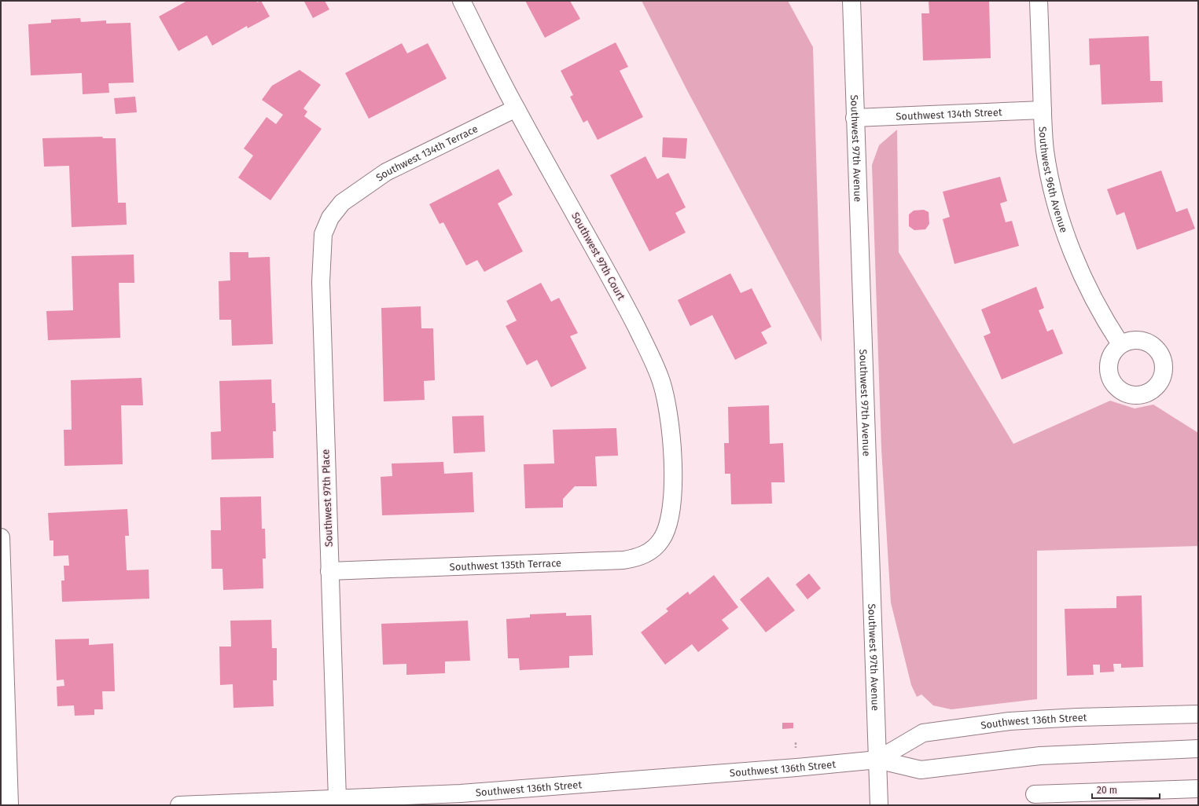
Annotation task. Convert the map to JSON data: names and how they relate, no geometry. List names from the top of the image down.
{
  "streets": {
    "street": [
      "Southwest 134th Street",
      "Southwest 97th Avenue",
      "Southwest 134th Terrace",
      "Southwest 96th Avenue",
      "Southwest 97th Court",
      "Southwest 97th Place",
      "Southwest 135th Terrace",
      "Southwest 136th Street"
    ]
  },
  "crossings": [
    ["Southwest 134th Street", "Southwest 97th Avenue"],
    ["Southwest 134th Street", "Southwest 96th Avenue"],
    ["Southwest 97th Avenue", "Southwest 136th Street"],
    ["Southwest 134th Terrace", "Southwest 97th Court"],
    ["Southwest 134th Terrace", "Southwest 97th Place"],
    ["Southwest 97th Court", "Southwest 135th Terrace"],
    ["Southwest 97th Place", "Southwest 135th Terrace"],
    ["Southwest 97th Place", "Southwest 136th Street"]
  ],
  "scale_bar": "20 m"
}
